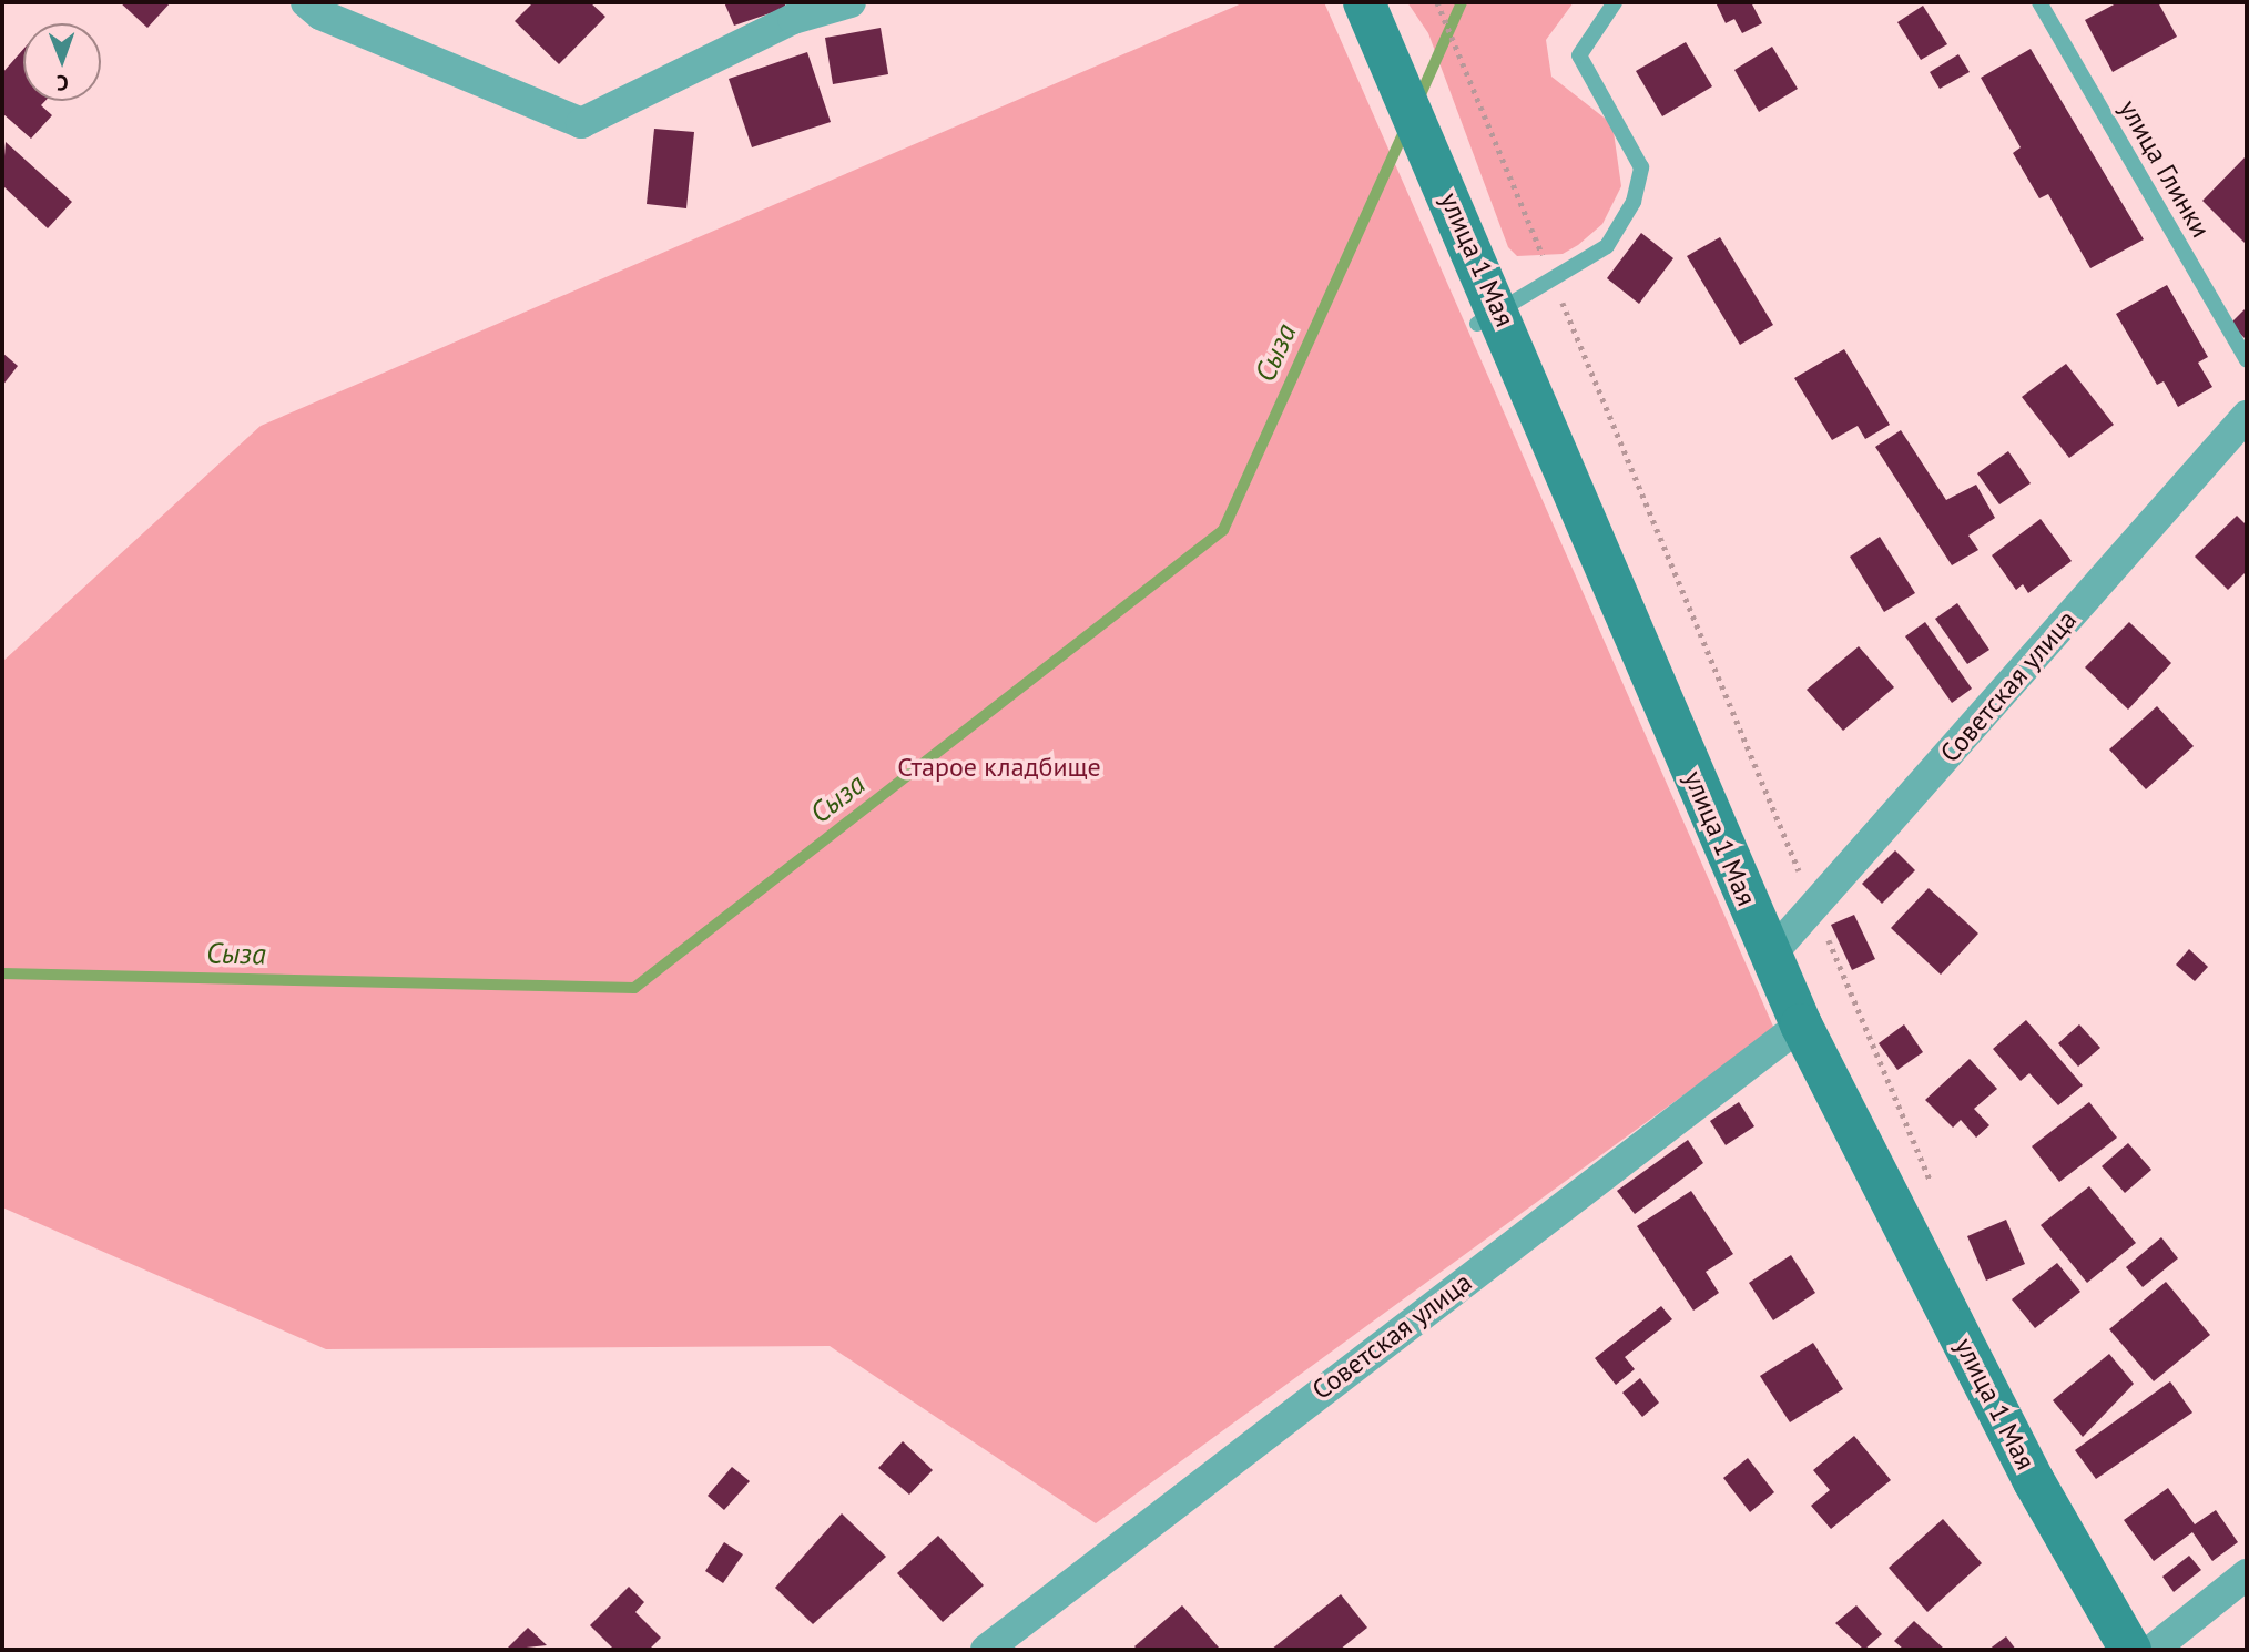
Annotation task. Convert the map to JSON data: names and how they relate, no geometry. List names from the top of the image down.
{
  "streets": {
    "main road": ["улица 1 Мая"],
    "street": ["Советская улица"],
    "lane": ["улица Глинки"]
  },
  "crossings": [
    ["улица 1 Мая", "Советская улица"]
  ],
  "water": ["Сыза"],
  "parks": ["Старое кладбище"],
  "north": "bottom"
}
